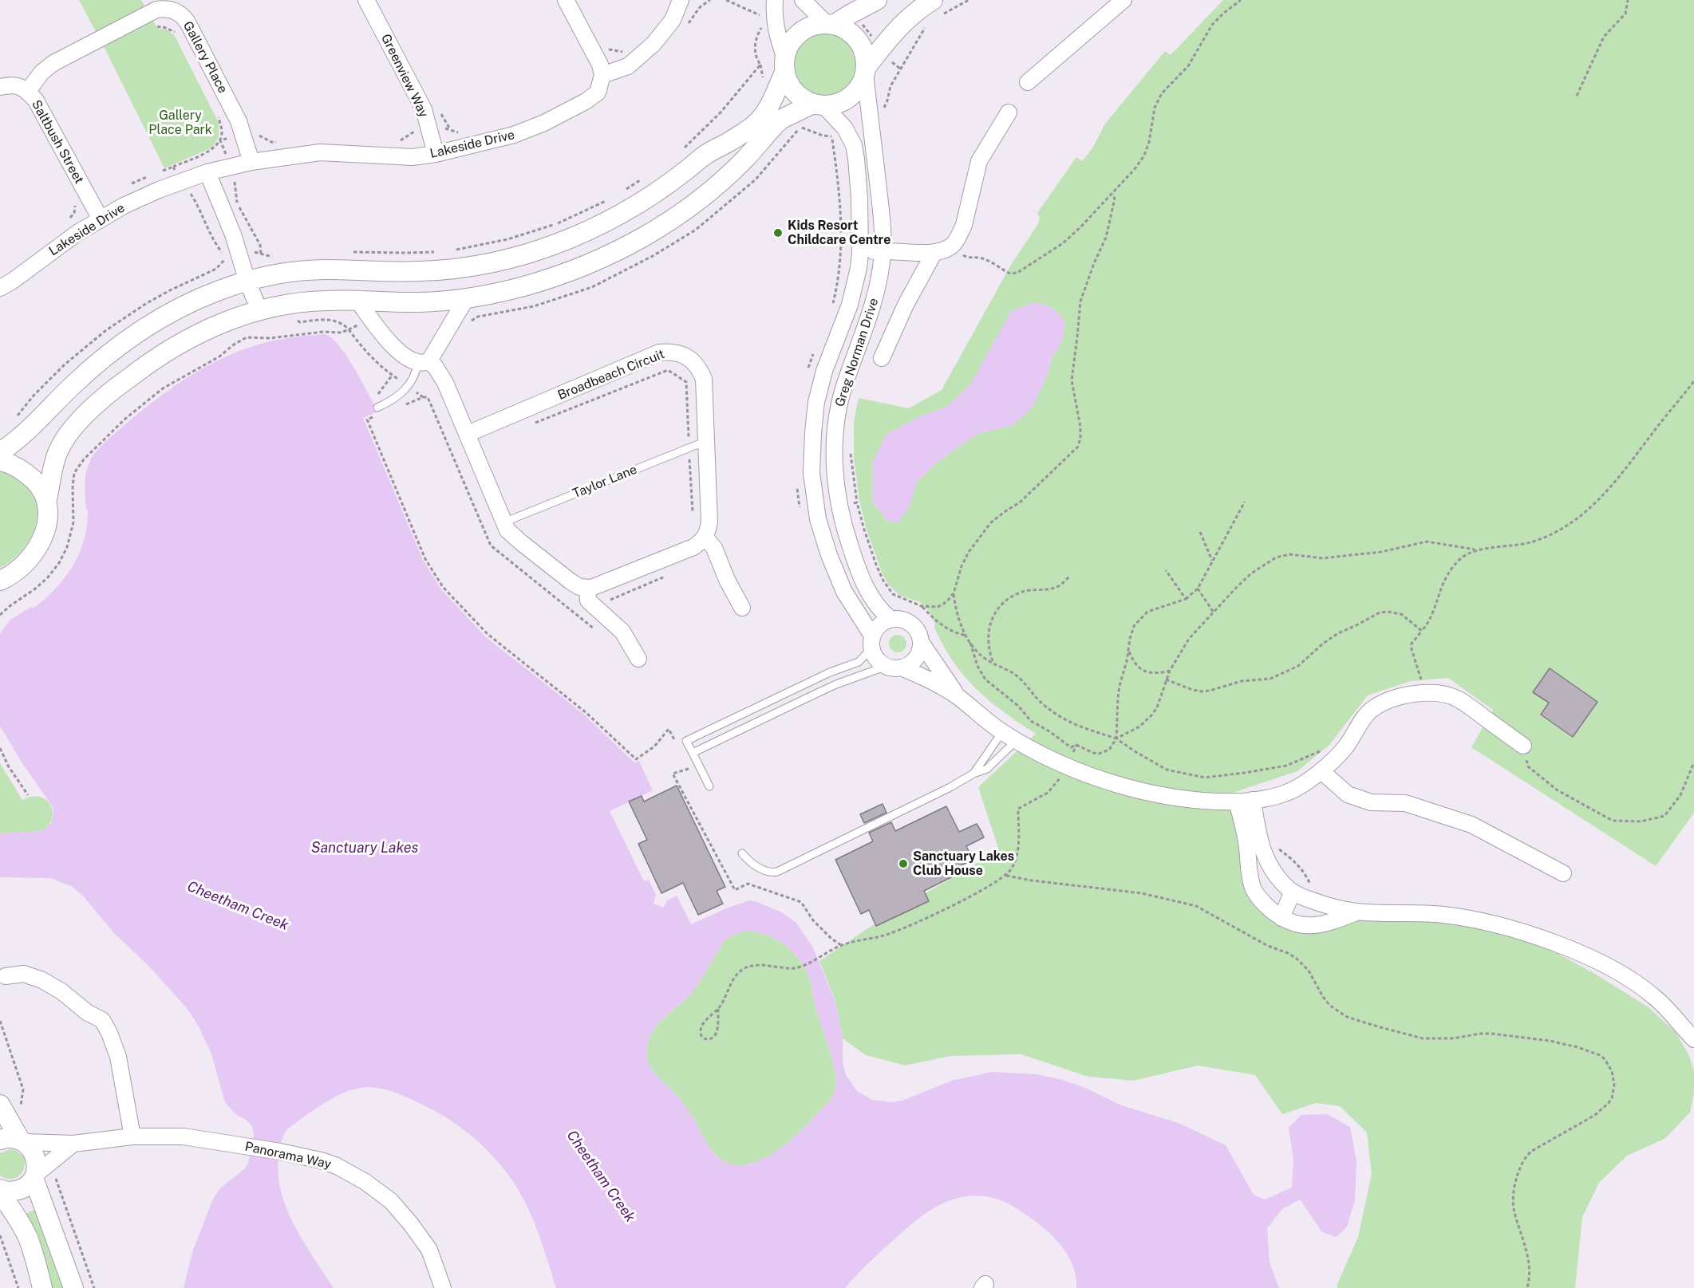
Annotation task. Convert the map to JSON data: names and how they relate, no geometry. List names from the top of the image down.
{
  "streets": {
    "street": [
      "Gallery Place",
      "Greenview Way",
      "Saltbush Street",
      "Lakeside Drive",
      "Greg Norman Drive",
      "Broadbeach Circuit",
      "Panorama Way"
    ],
    "lane": ["Taylor Lane"]
  },
  "crossings": [
    ["Gallery Place", "Saltbush Street"],
    ["Gallery Place", "Lakeside Drive"],
    ["Greenview Way", "Lakeside Drive"],
    ["Saltbush Street", "Lakeside Drive"],
    ["Broadbeach Circuit", "Taylor Lane"]
  ],
  "water": ["Sanctuary Lakes", "Cheetham Creek"],
  "parks": ["Gallery Place Park"],
  "places": ["Kids Resort Childcare Centre", "Sanctuary Lakes Club House"]
}
